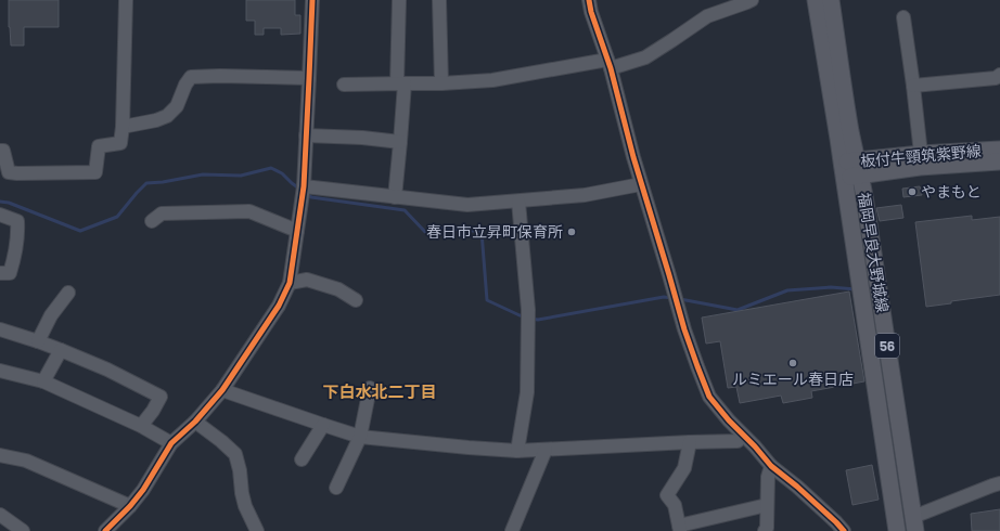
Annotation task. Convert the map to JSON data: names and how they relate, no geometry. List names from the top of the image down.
{
  "streets": {
    "main road": ["板付牛頸筑紫野線", "福岡早良大野城線", "56"]
  },
  "crossings": [
    ["板付牛頸筑紫野線", "福岡早良大野城線"]
  ],
  "districts": ["下白水北二丁目"],
  "places": ["やまもと", "春日市立昇町保育所", "ルミエール春日店"]
}
